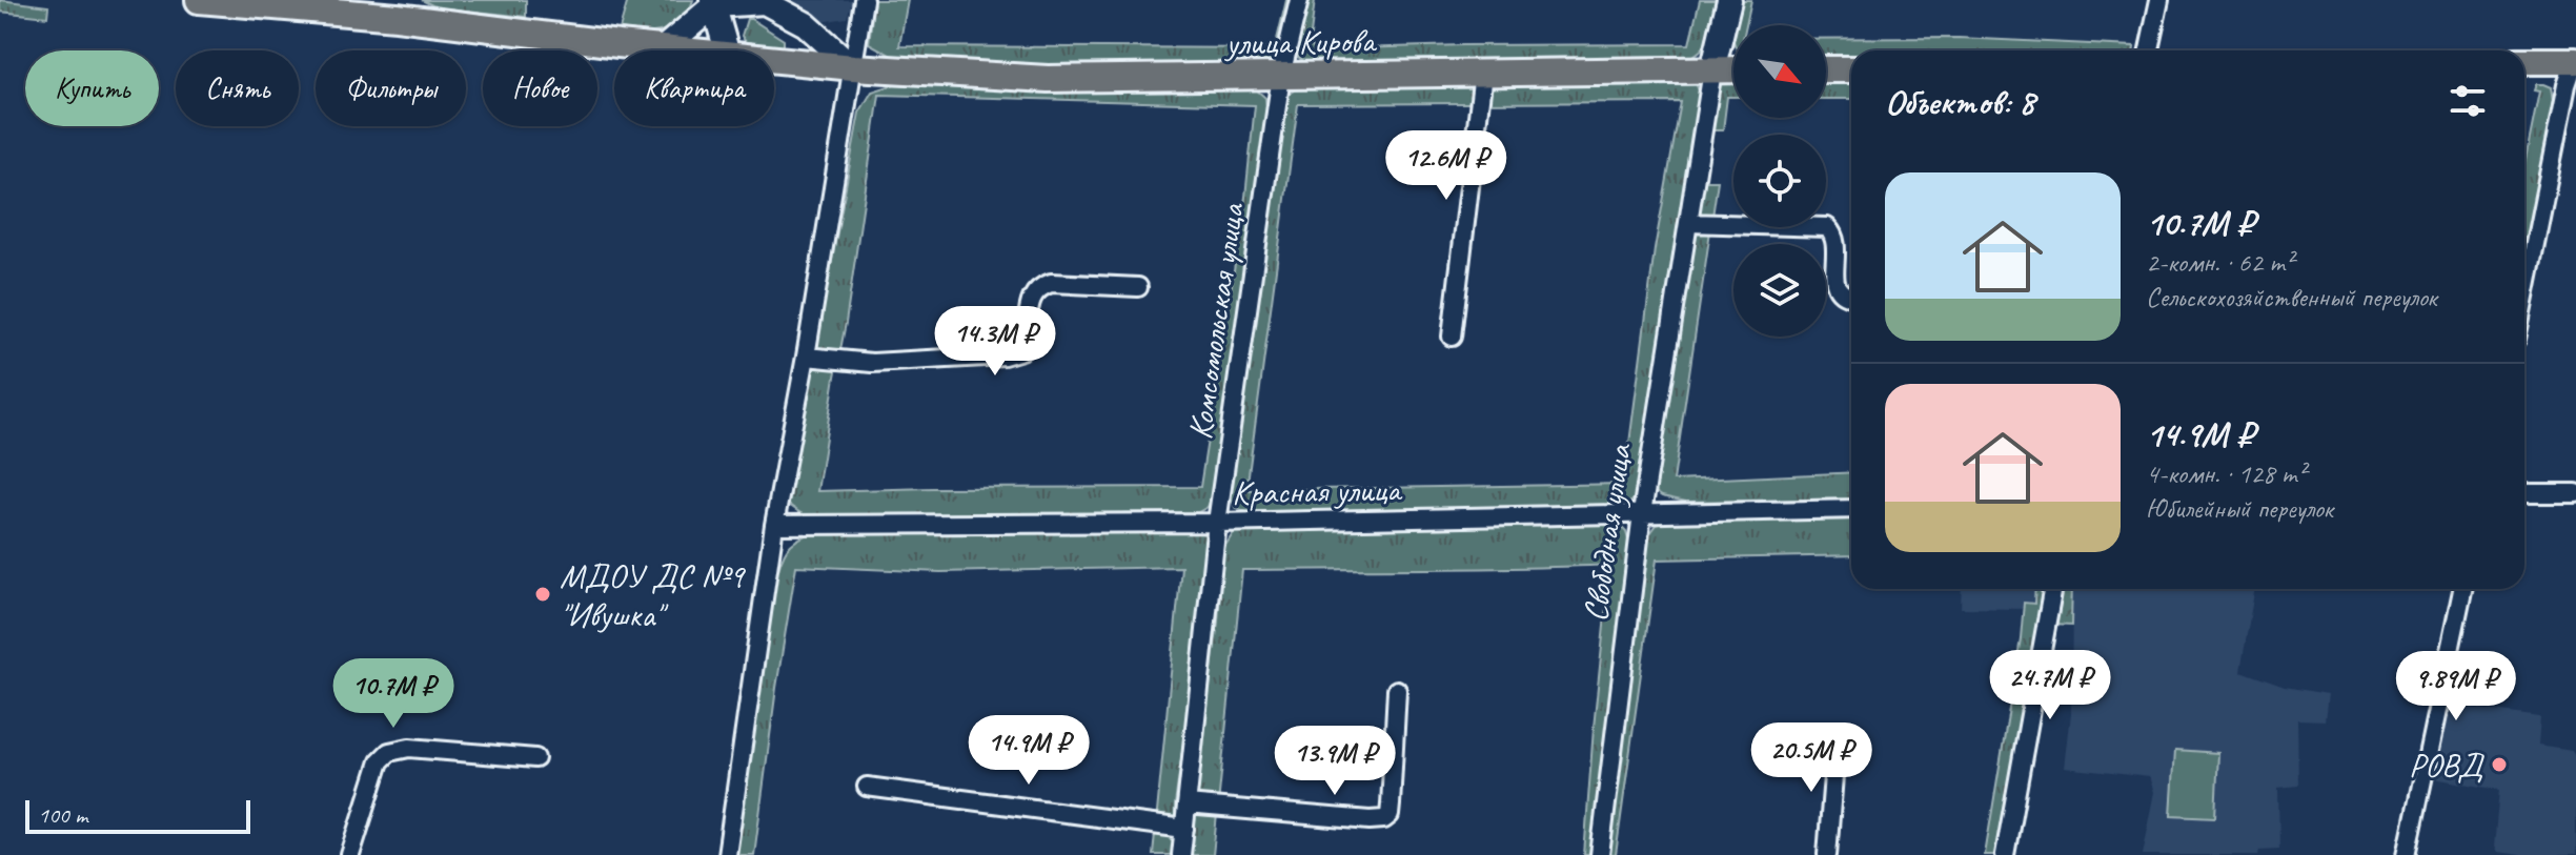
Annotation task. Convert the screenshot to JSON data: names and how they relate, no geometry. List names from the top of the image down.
{
  "streets": {
    "main road": ["улица Кирова"],
    "street": ["Комсомольская улица", "Красная улица", "Свободная улица"]
  },
  "crossings": [
    ["улица Кирова", "Комсомольская улица"],
    ["улица Кирова", "Свободная улица"],
    ["Комсомольская улица", "Красная улица"],
    ["Красная улица", "Свободная улица"]
  ],
  "places": ["МДОУ ДС №9 \"Ивушка\"", "РОВД"],
  "scale_bar": "100 m",
  "north": "bottom right",
  "page": {
    "chip": [
      "Купить",
      "Снять",
      "Фильтры",
      "Новое",
      "Квартира"
    ],
    "heading": "Объектов: 8",
    "price": [
      "12.6M ₽",
      "14.3M ₽",
      "24.7M ₽",
      "9.89M ₽",
      "10.7M ₽",
      "14.9M ₽",
      "20.5M ₽",
      "13.9M ₽"
    ],
    "list": [
      {
        "name": "10.7M ₽",
        "note": "2-комн. · 62 m² · Сельскохозяйственный переулок"
      },
      {
        "name": "14.9M ₽",
        "note": "4-комн. · 128 m² · Юбилейный переулок"
      }
    ],
    "scale": "100 m"
  }
}
